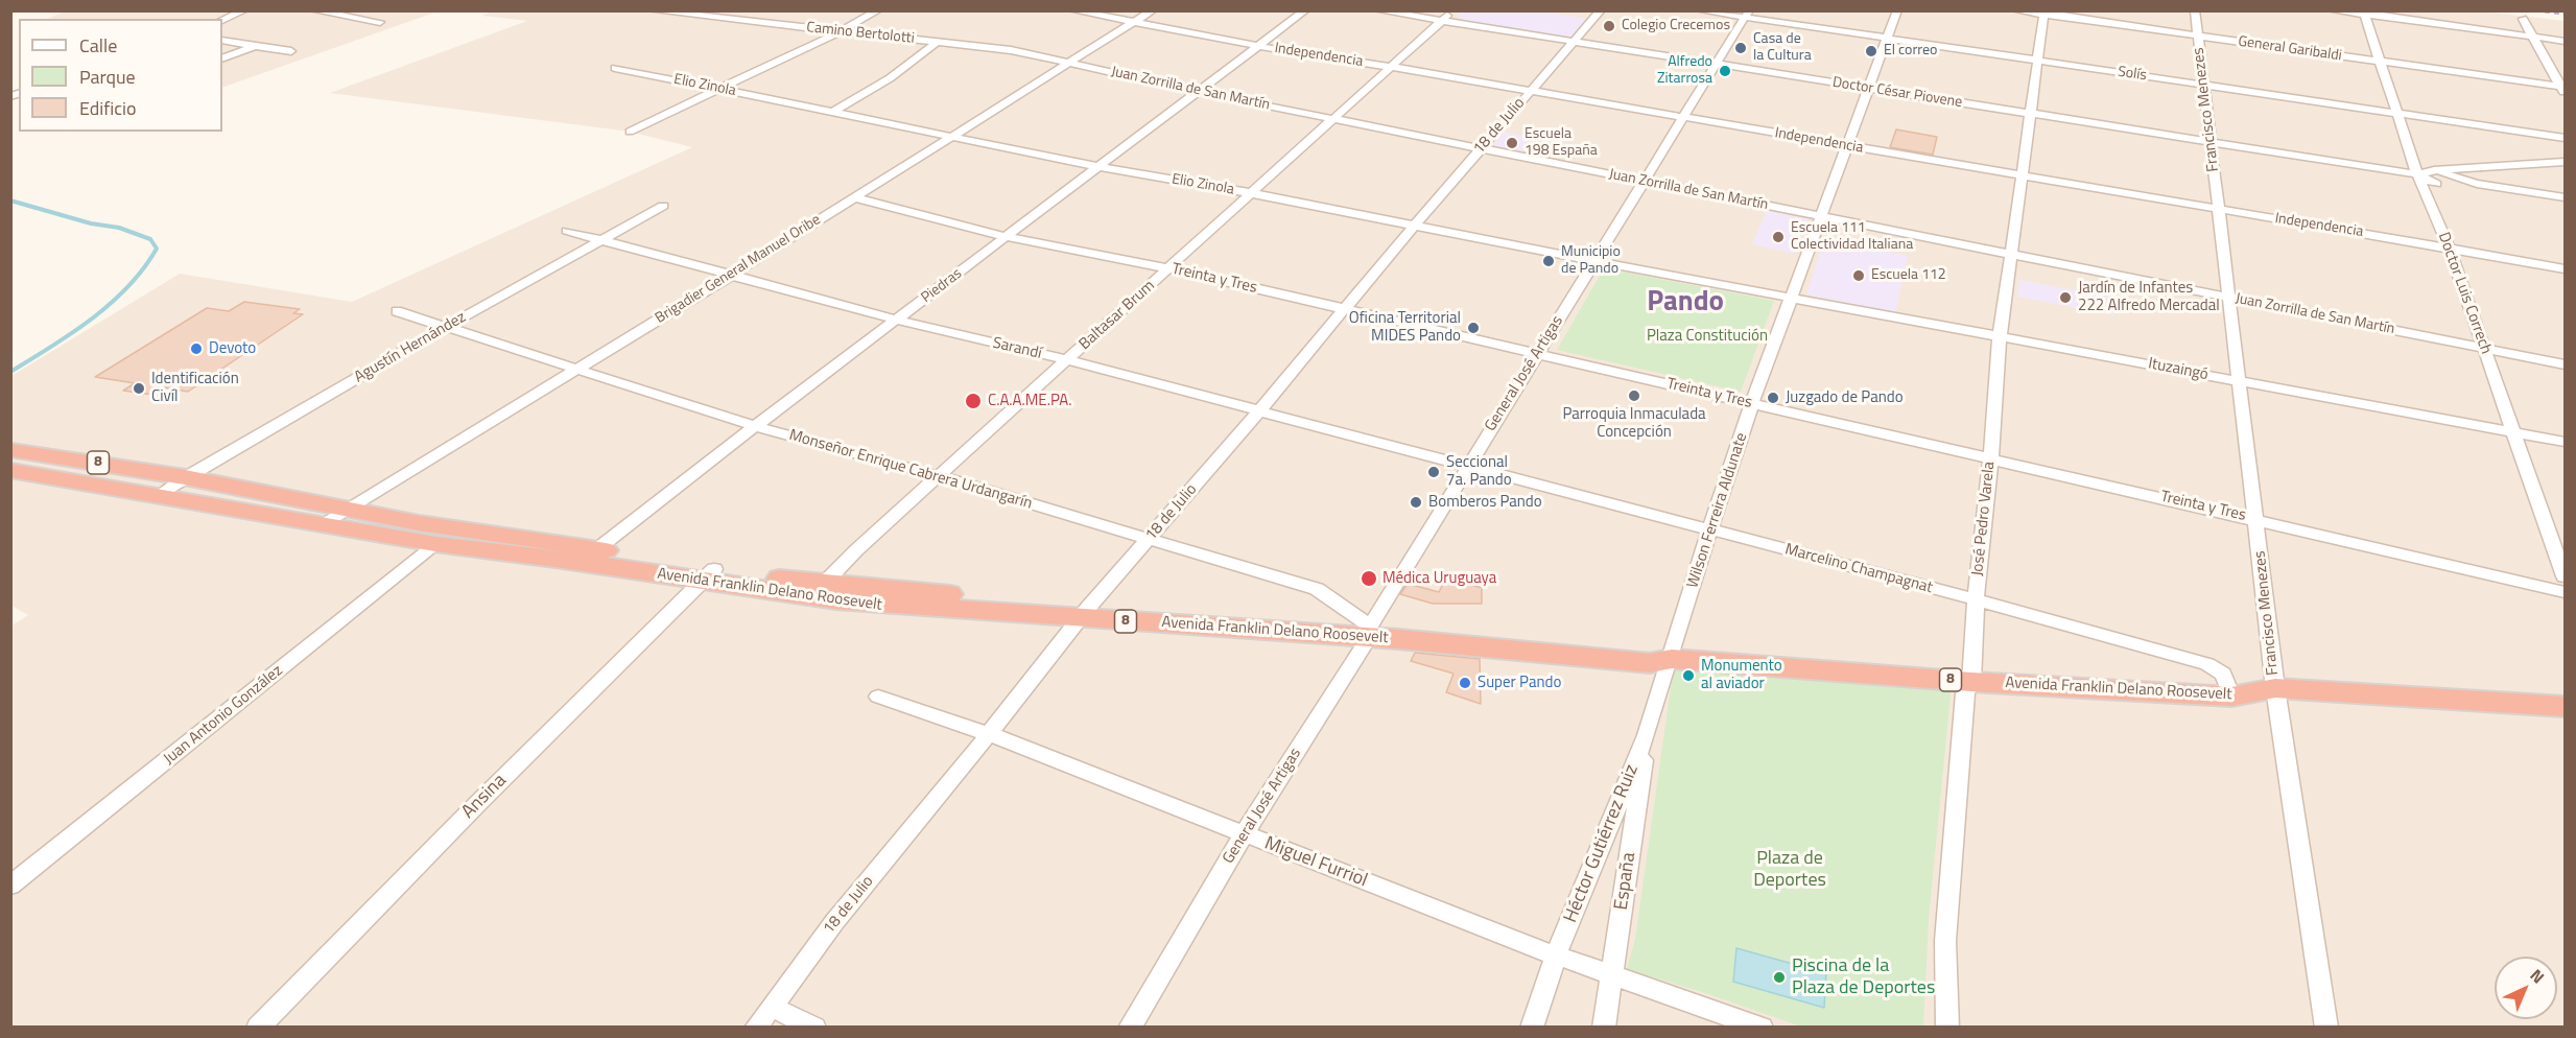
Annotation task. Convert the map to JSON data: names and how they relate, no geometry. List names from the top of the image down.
{
  "streets": {
    "highway": ["8", "Avenida Franklin Delano Roosevelt"],
    "street": [
      "Camino Bertolotti",
      "General Garibaldi",
      "Independencia",
      "Solís",
      "Elio Zinola",
      "Juan Zorrilla de San Martín",
      "Doctor César Piovene",
      "Francisco Menezes",
      "18 de Julio",
      "Brigadier General Manuel Oribe",
      "Treinta y Tres",
      "Piedras",
      "Doctor Luis Correch",
      "Baltasar Brum",
      "Agustín Hernández",
      "Sarandí",
      "Ituzaingó",
      "General José Artigas",
      "Monseñor Enrique Cabrera Urdangarín",
      "Wilson Ferreira Aldunate",
      "José Pedro Varela",
      "Marcelino Champagnat",
      "Juan Antonio González",
      "Ansina",
      "Héctor Gutiérrez Ruiz",
      "Miguel Furriol",
      "España"
    ]
  },
  "crossings": [
    ["Camino Bertolotti", "Juan Zorrilla de San Martín"],
    ["Camino Bertolotti", "Brigadier General Manuel Oribe"],
    ["General Garibaldi", "Francisco Menezes"],
    ["General Garibaldi", "Doctor Luis Correch"],
    ["General Garibaldi", "José Pedro Varela"],
    ["Independencia", "Francisco Menezes"],
    ["Independencia", "18 de Julio"],
    ["Independencia", "Brigadier General Manuel Oribe"],
    ["Independencia", "Piedras"],
    ["Independencia", "Doctor Luis Correch"],
    ["Independencia", "Baltasar Brum"],
    ["Independencia", "General José Artigas"],
    ["Independencia", "Wilson Ferreira Aldunate"],
    ["Independencia", "José Pedro Varela"],
    ["Solís", "Francisco Menezes"],
    ["Solís", "Doctor Luis Correch"],
    ["Solís", "General José Artigas"],
    ["Solís", "Wilson Ferreira Aldunate"],
    ["Solís", "José Pedro Varela"],
    ["Elio Zinola", "18 de Julio"],
    ["Elio Zinola", "Brigadier General Manuel Oribe"],
    ["Elio Zinola", "Piedras"],
    ["Elio Zinola", "Baltasar Brum"],
    ["Elio Zinola", "Ituzaingó"],
    ["Elio Zinola", "General José Artigas"],
    ["Elio Zinola", "Wilson Ferreira Aldunate"],
    ["Juan Zorrilla de San Martín", "Francisco Menezes"],
    ["Juan Zorrilla de San Martín", "18 de Julio"],
    ["Juan Zorrilla de San Martín", "Brigadier General Manuel Oribe"],
    ["Juan Zorrilla de San Martín", "Piedras"],
    ["Juan Zorrilla de San Martín", "Doctor Luis Correch"],
    ["Juan Zorrilla de San Martín", "Baltasar Brum"],
    ["Juan Zorrilla de San Martín", "General José Artigas"],
    ["Juan Zorrilla de San Martín", "Wilson Ferreira Aldunate"],
    ["Juan Zorrilla de San Martín", "José Pedro Varela"],
    ["Doctor César Piovene", "Francisco Menezes"],
    ["Doctor César Piovene", "18 de Julio"],
    ["Doctor César Piovene", "Doctor Luis Correch"],
    ["Doctor César Piovene", "Baltasar Brum"],
    ["Doctor César Piovene", "General José Artigas"],
    ["Doctor César Piovene", "Wilson Ferreira Aldunate"],
    ["Doctor César Piovene", "José Pedro Varela"],
    ["Francisco Menezes", "Treinta y Tres"],
    ["Francisco Menezes", "Ituzaingó"],
    ["Francisco Menezes", "Avenida Franklin Delano Roosevelt"],
    ["18 de Julio", "Treinta y Tres"],
    ["18 de Julio", "Sarandí"],
    ["18 de Julio", "Monseñor Enrique Cabrera Urdangarín"],
    ["18 de Julio", "Avenida Franklin Delano Roosevelt"],
    ["18 de Julio", "Miguel Furriol"],
    ["Brigadier General Manuel Oribe", "Treinta y Tres"],
    ["Brigadier General Manuel Oribe", "Sarandí"],
    ["Brigadier General Manuel Oribe", "8"],
    ["Brigadier General Manuel Oribe", "Monseñor Enrique Cabrera Urdangarín"],
    ["Treinta y Tres", "Piedras"],
    ["Treinta y Tres", "Baltasar Brum"],
    ["Treinta y Tres", "General José Artigas"],
    ["Treinta y Tres", "Wilson Ferreira Aldunate"],
    ["Treinta y Tres", "José Pedro Varela"],
    ["Piedras", "Sarandí"],
    ["Piedras", "8"],
    ["Piedras", "Monseñor Enrique Cabrera Urdangarín"],
    ["Piedras", "Avenida Franklin Delano Roosevelt"],
    ["Doctor Luis Correch", "Ituzaingó"],
    ["Baltasar Brum", "Sarandí"],
    ["Baltasar Brum", "Monseñor Enrique Cabrera Urdangarín"],
    ["Baltasar Brum", "Avenida Franklin Delano Roosevelt"],
    ["Agustín Hernández", "Sarandí"],
    ["Agustín Hernández", "8"],
    ["Agustín Hernández", "Monseñor Enrique Cabrera Urdangarín"],
    ["Sarandí", "General José Artigas"],
    ["Sarandí", "Marcelino Champagnat"],
    ["Ituzaingó", "Wilson Ferreira Aldunate"],
    ["Ituzaingó", "José Pedro Varela"],
    ["General José Artigas", "Monseñor Enrique Cabrera Urdangarín"],
    ["General José Artigas", "Marcelino Champagnat"],
    ["General José Artigas", "Avenida Franklin Delano Roosevelt"],
    ["General José Artigas", "Miguel Furriol"],
    ["8", "Avenida Franklin Delano Roosevelt"],
    ["8", "Juan Antonio González"],
    ["Monseñor Enrique Cabrera Urdangarín", "Avenida Franklin Delano Roosevelt"],
    ["Wilson Ferreira Aldunate", "Marcelino Champagnat"],
    ["Wilson Ferreira Aldunate", "Avenida Franklin Delano Roosevelt"],
    ["Wilson Ferreira Aldunate", "Héctor Gutiérrez Ruiz"],
    ["José Pedro Varela", "Marcelino Champagnat"],
    ["José Pedro Varela", "Avenida Franklin Delano Roosevelt"],
    ["Marcelino Champagnat", "Avenida Franklin Delano Roosevelt"],
    ["Avenida Franklin Delano Roosevelt", "Ansina"],
    ["Avenida Franklin Delano Roosevelt", "Héctor Gutiérrez Ruiz"],
    ["Héctor Gutiérrez Ruiz", "Miguel Furriol"],
    ["Héctor Gutiérrez Ruiz", "España"],
    ["Miguel Furriol", "España"]
  ],
  "districts": ["Pando"],
  "parks": ["Plaza Constitución", "Plaza de Deportes"],
  "places": [
    "Colegio Crecemos",
    "Casa de la Cultura",
    "El correo",
    "Alfredo Zitarrosa",
    "Escuela 198 España",
    "Escuela 111 Colectividad Italiana",
    "Municipio de Pando",
    "Escuela 112",
    "Jardín de Infantes 222 Alfredo Mercadal",
    "Oficina Territorial MIDES Pando",
    "Devoto",
    "Identificación Civíl",
    "Parroquia Inmaculada Concepción",
    "Juzgado de Pando",
    "C.A.A.ME.PA.",
    "Seccional 7a. Pando",
    "Bomberos Pando",
    "Médica Uruguaya",
    "Monumento al aviador",
    "Super Pando",
    "Piscina de la Plaza de Deportes"
  ],
  "legend": ["Calle", "Parque", "Edificio"],
  "north": "top right"
}
